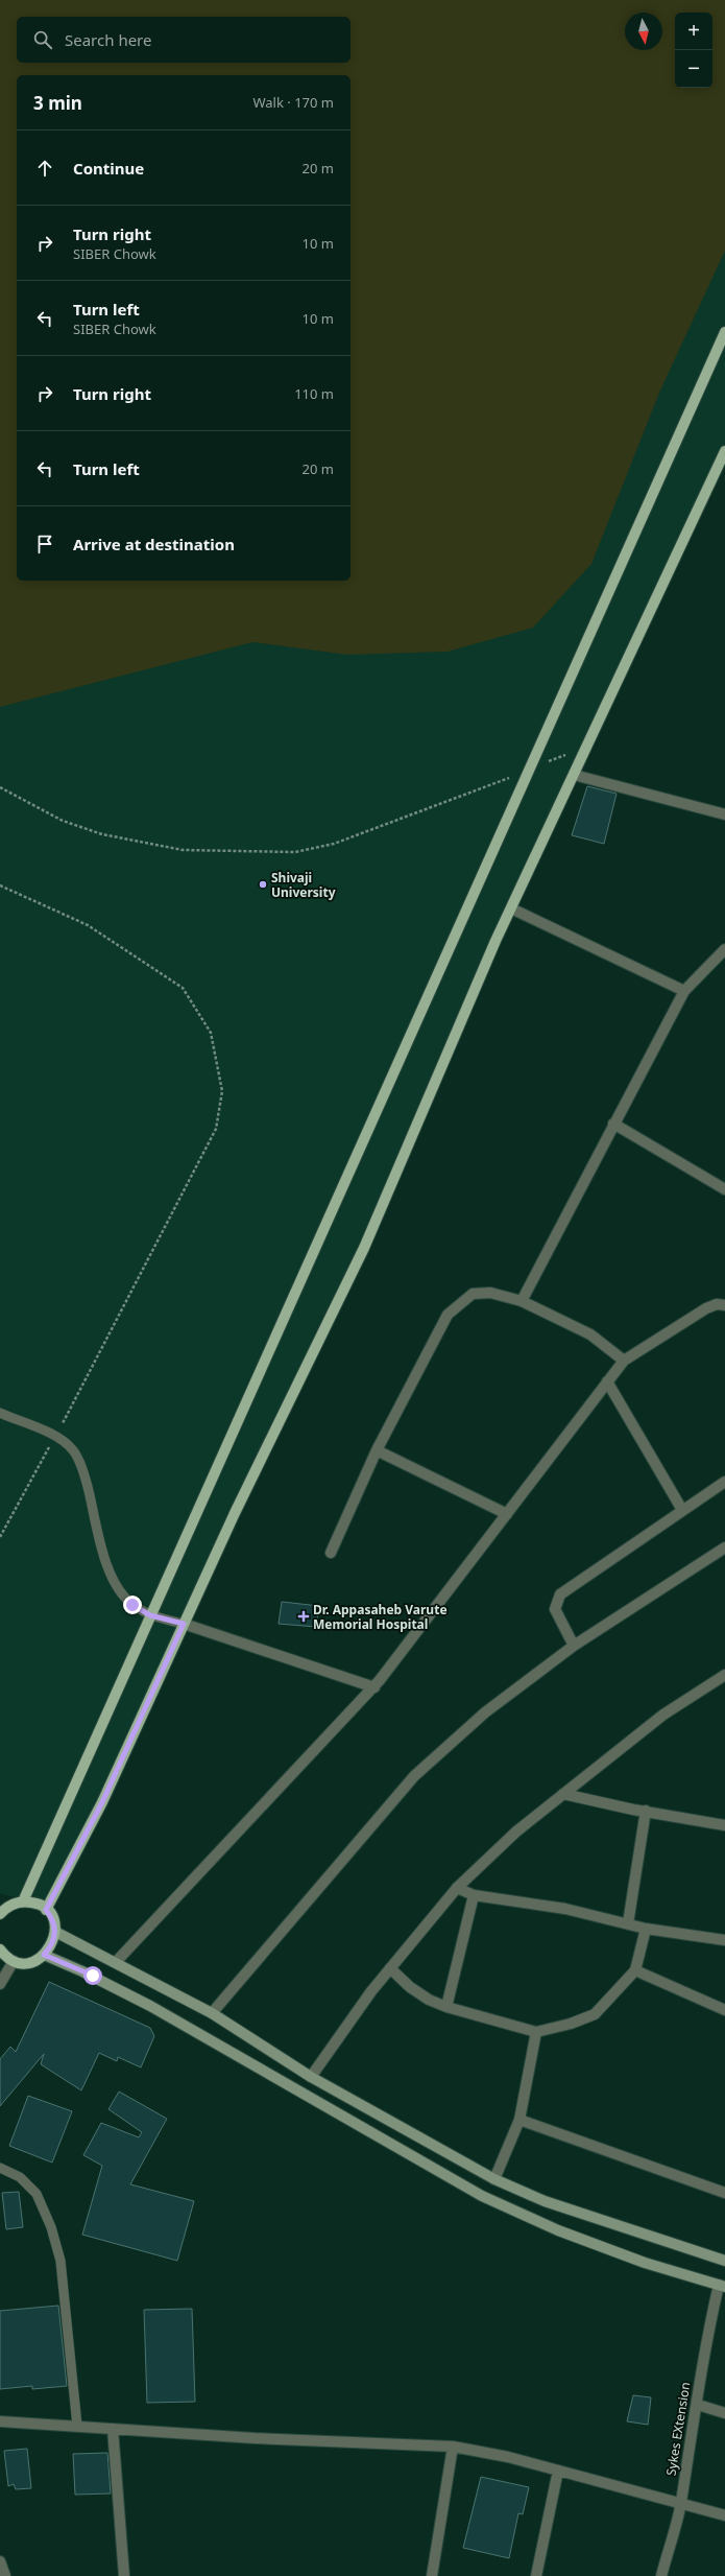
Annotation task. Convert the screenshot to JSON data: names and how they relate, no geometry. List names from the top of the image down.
{
  "streets": {
    "street": ["Sykes EXtension"]
  },
  "places": {
    "other": ["Shivaji University"],
    "health": ["Dr. Appasaheb Varute Memorial Hospital"]
  },
  "north": "bottom",
  "page": {
    "map_buttons": ["+", "−"],
    "search": "Search here",
    "heading": ["3 min", "Walk · 170 m"],
    "list": [
      ["Continue", "20 m"],
      ["Turn right", "SIBER Chowk", "10 m"],
      ["Turn left", "SIBER Chowk", "10 m"],
      ["Turn right", "110 m"],
      ["Turn left", "20 m"],
      "Arrive at destination"
    ]
  }
}
